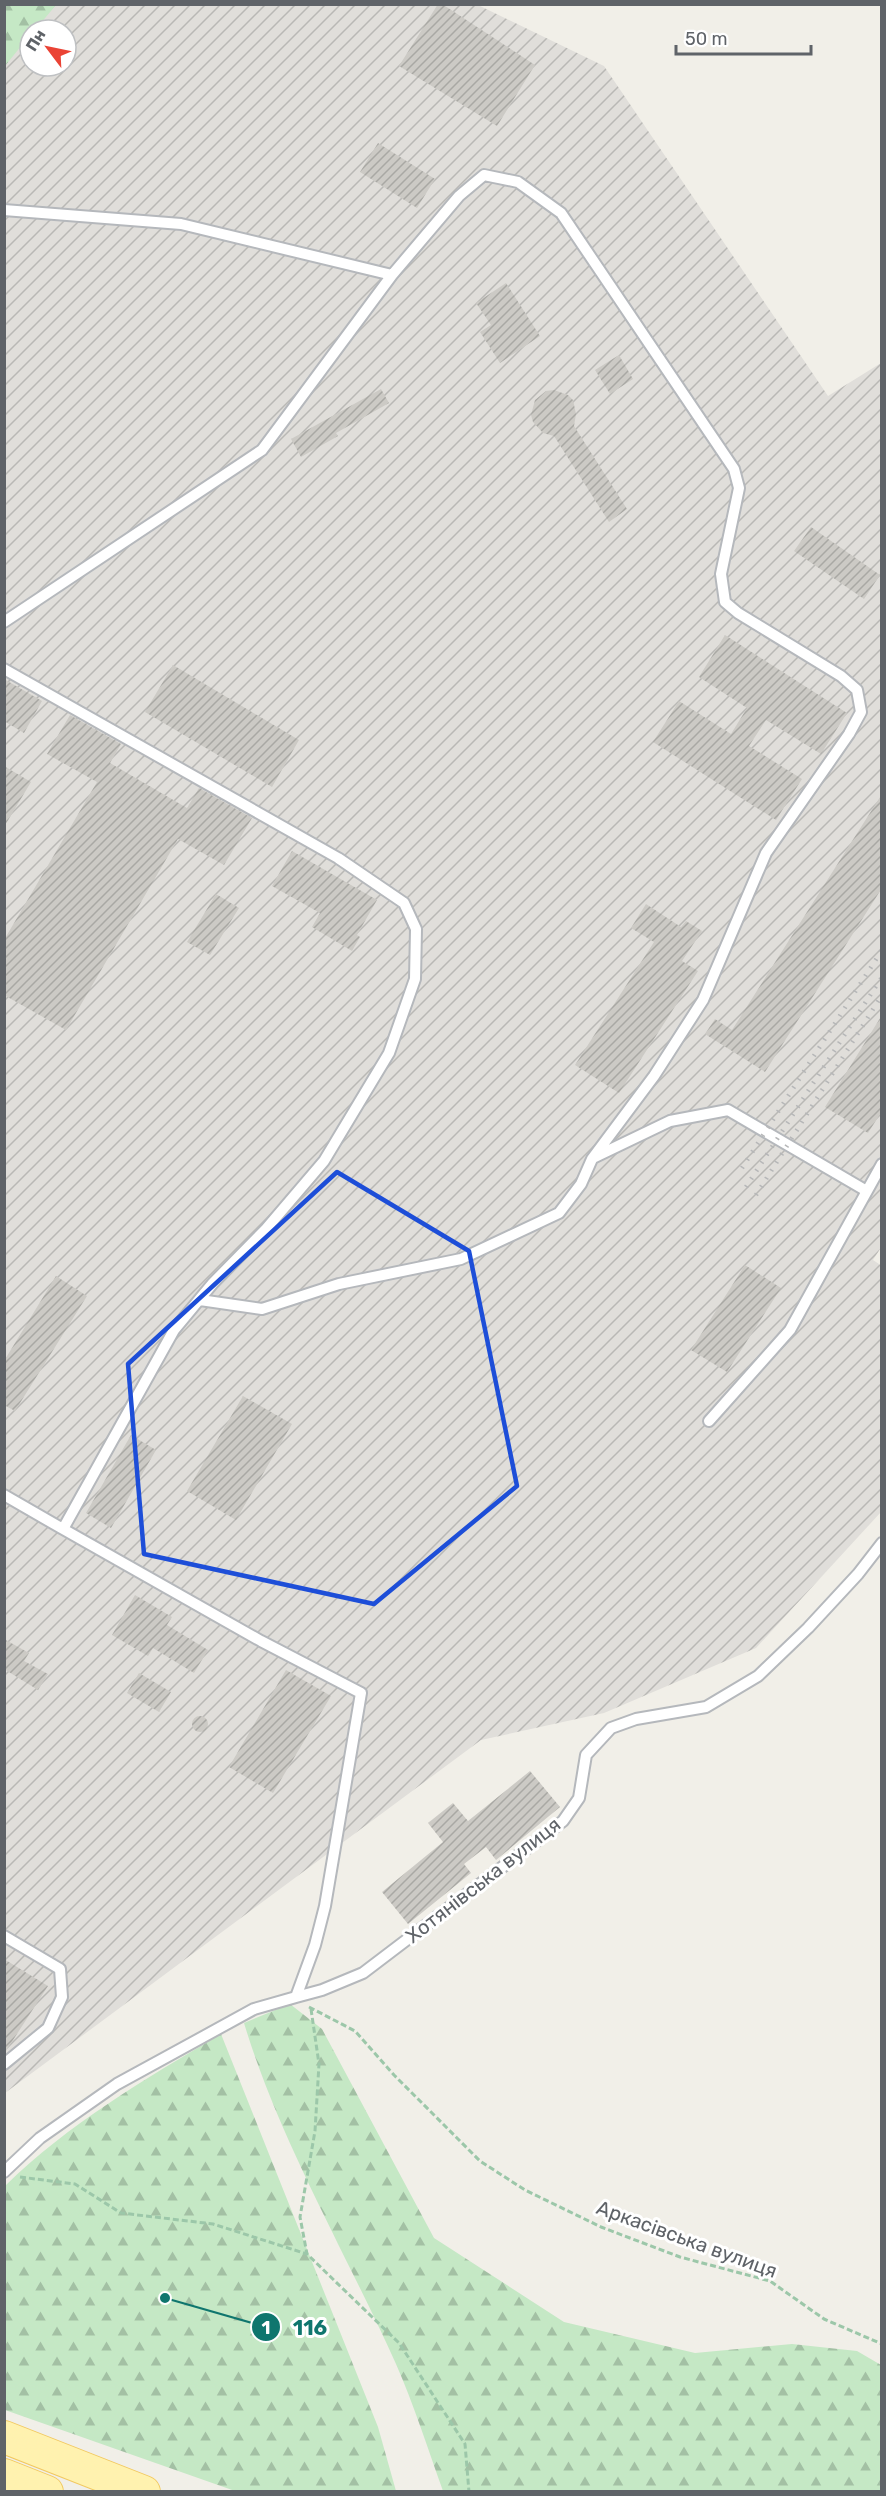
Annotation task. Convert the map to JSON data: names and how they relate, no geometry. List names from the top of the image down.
{
  "streets": {
    "lane": ["Хотянівська вулиця"],
    "path": ["Аркасівська вулиця"]
  },
  "crossings": [
    ["Хотянівська вулиця", "Аркасівська вулиця"]
  ],
  "places": ["116"],
  "scale_bar": "50 m",
  "north": "top left"
}
